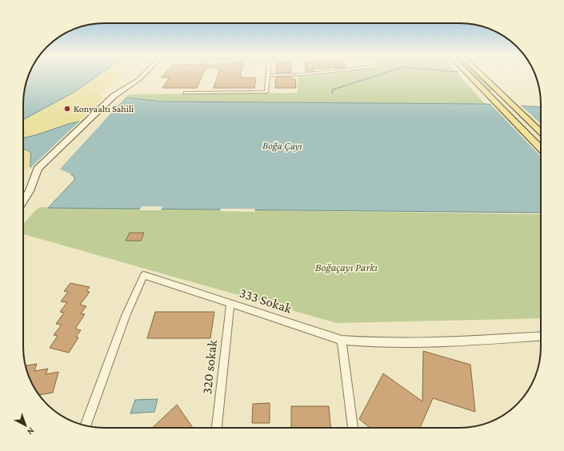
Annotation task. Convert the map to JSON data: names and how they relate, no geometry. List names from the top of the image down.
{
  "streets": {
    "street": ["333 Sokak", "320 sokak"]
  },
  "crossings": [
    ["333 Sokak", "320 sokak"]
  ],
  "water": ["Boğa Çayı"],
  "parks": ["Boğaçayı Parkı"],
  "places": ["Konyaaltı Sahili"],
  "north": "bottom right"
}
